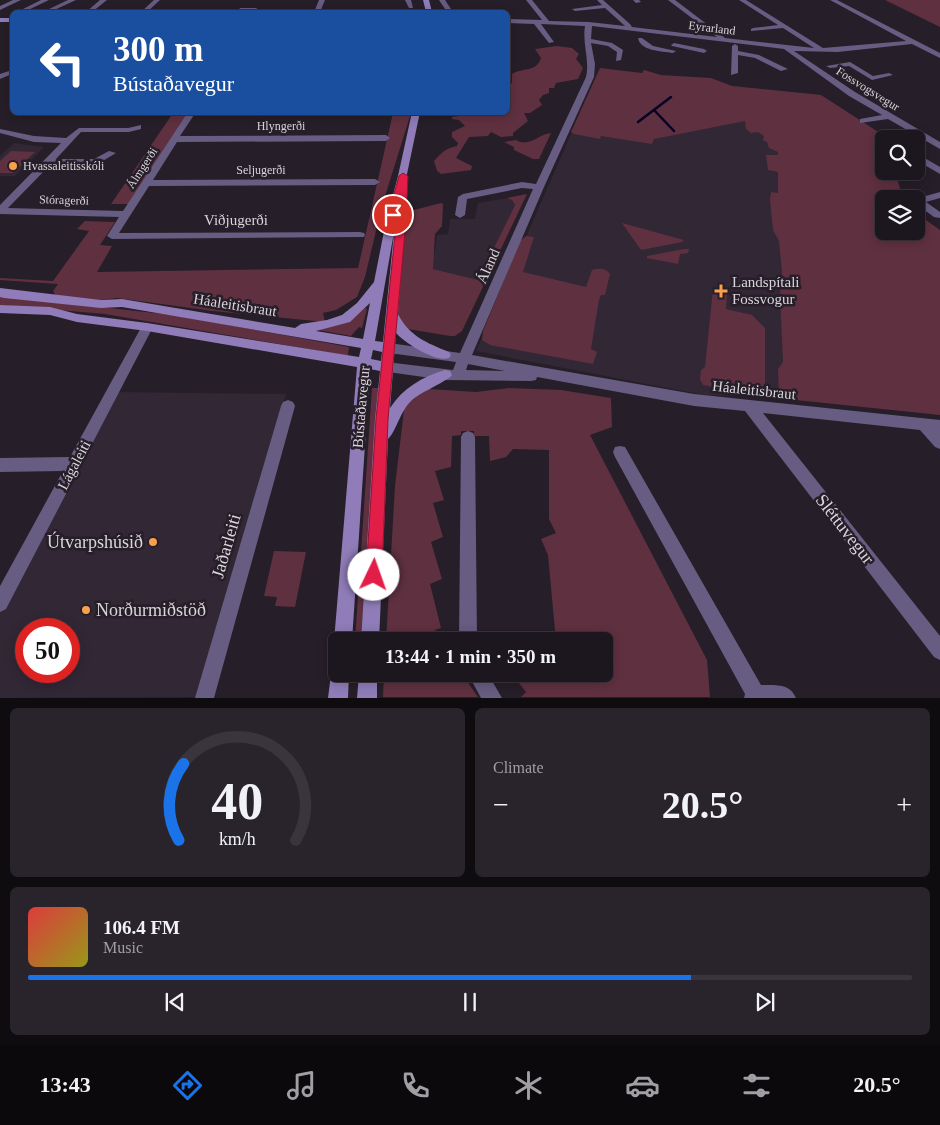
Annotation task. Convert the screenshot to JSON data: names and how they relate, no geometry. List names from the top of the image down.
{
  "streets": {
    "main road": ["Háaleitisbraut", "Bústaðavegur"],
    "street": [
      "Eyrarland",
      "Fossvogsvegur",
      "Hlyngerði",
      "Álmgerði",
      "Seljugerði",
      "Stóragerði",
      "Viðjugerði",
      "Áland",
      "Lágaleiti",
      "Sléttuvegur",
      "Jaðarleiti"
    ]
  },
  "crossings": [
    ["Eyrarland", "Fossvogsvegur"],
    ["Eyrarland", "Áland"],
    ["Hlyngerði", "Álmgerði"],
    ["Álmgerði", "Seljugerði"],
    ["Álmgerði", "Stóragerði"],
    ["Álmgerði", "Viðjugerði"],
    ["Áland", "Háaleitisbraut"],
    ["Háaleitisbraut", "Bústaðavegur"],
    ["Háaleitisbraut", "Lágaleiti"],
    ["Háaleitisbraut", "Sléttuvegur"]
  ],
  "places": {
    "other": ["Hvassaleitisskóli", "Útvarpshúsið", "Norðurmiðstöð"],
    "health": ["Landspítali Fossvogur"]
  },
  "page": {
    "turn": ["300 m", "Bústaðavegur"],
    "limit": "50",
    "trip": "13:44 · 1 min · 350 m",
    "tile": "Climate",
    "heat": ["−", "20.5°", "+"],
    "song": ["106.4 FM", "Music"],
    "tabs": ["13:43", "20.5°"],
    "gauge": ["40", "km/h"]
  }
}
